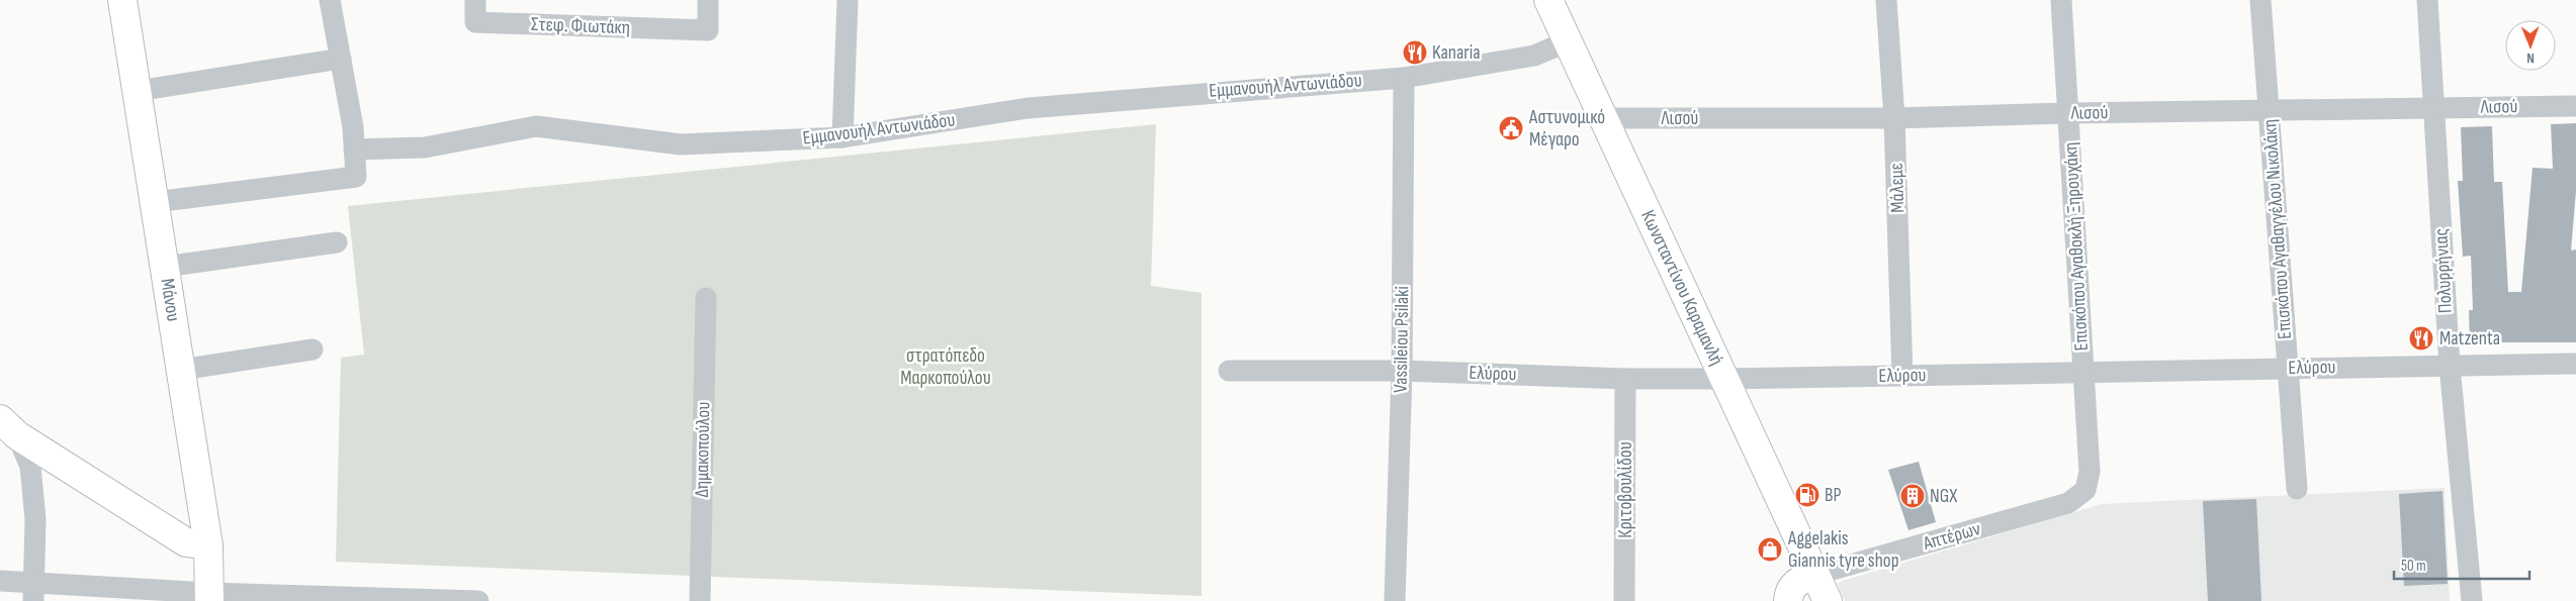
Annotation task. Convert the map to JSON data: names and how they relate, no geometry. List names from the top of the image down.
{
  "streets": {
    "street": [
      "Στεφ. Φιωτάκη",
      "Εμμανουήλ Αντωνιάδου",
      "Λισού",
      "Μάλεμε",
      "Επισκόπου Αγαθαγγέλου Νικολάκη",
      "Επισκόπου Αγαθοκλή Ξηρουχάκη",
      "Πολυρρήνιας",
      "Κωνσταντίνου Καραμανλή",
      "Μάνου",
      "Vassileiou Psilaki",
      "Ελύρου",
      "Δημακοπούλου",
      "Κριτοβουλίδου",
      "Απτέρων"
    ]
  },
  "crossings": [
    ["Εμμανουήλ Αντωνιάδου", "Κωνσταντίνου Καραμανλή"],
    ["Εμμανουήλ Αντωνιάδου", "Vassileiou Psilaki"],
    ["Λισού", "Μάλεμε"],
    ["Λισού", "Επισκόπου Αγαθαγγέλου Νικολάκη"],
    ["Λισού", "Επισκόπου Αγαθοκλή Ξηρουχάκη"],
    ["Λισού", "Πολυρρήνιας"],
    ["Λισού", "Κωνσταντίνου Καραμανλή"],
    ["Μάλεμε", "Ελύρου"],
    ["Επισκόπου Αγαθαγγέλου Νικολάκη", "Ελύρου"],
    ["Επισκόπου Αγαθοκλή Ξηρουχάκη", "Ελύρου"],
    ["Επισκόπου Αγαθοκλή Ξηρουχάκη", "Απτέρων"],
    ["Πολυρρήνιας", "Ελύρου"],
    ["Κωνσταντίνου Καραμανλή", "Ελύρου"],
    ["Κωνσταντίνου Καραμανλή", "Απτέρων"],
    ["Vassileiou Psilaki", "Ελύρου"],
    ["Ελύρου", "Κριτοβουλίδου"]
  ],
  "parks": ["στρατόπεδο Μαρκοπούλου"],
  "places": {
    "restaurant": ["Kanaria", "Matzenta"],
    "public building": ["Αστυνομικό Μέγαρο"],
    "fuel station": ["BP"],
    "building": ["NGX"],
    "shop": ["Aggelakis Giannis tyre shop"]
  },
  "scale_bar": "50 m",
  "north": "bottom"
}
